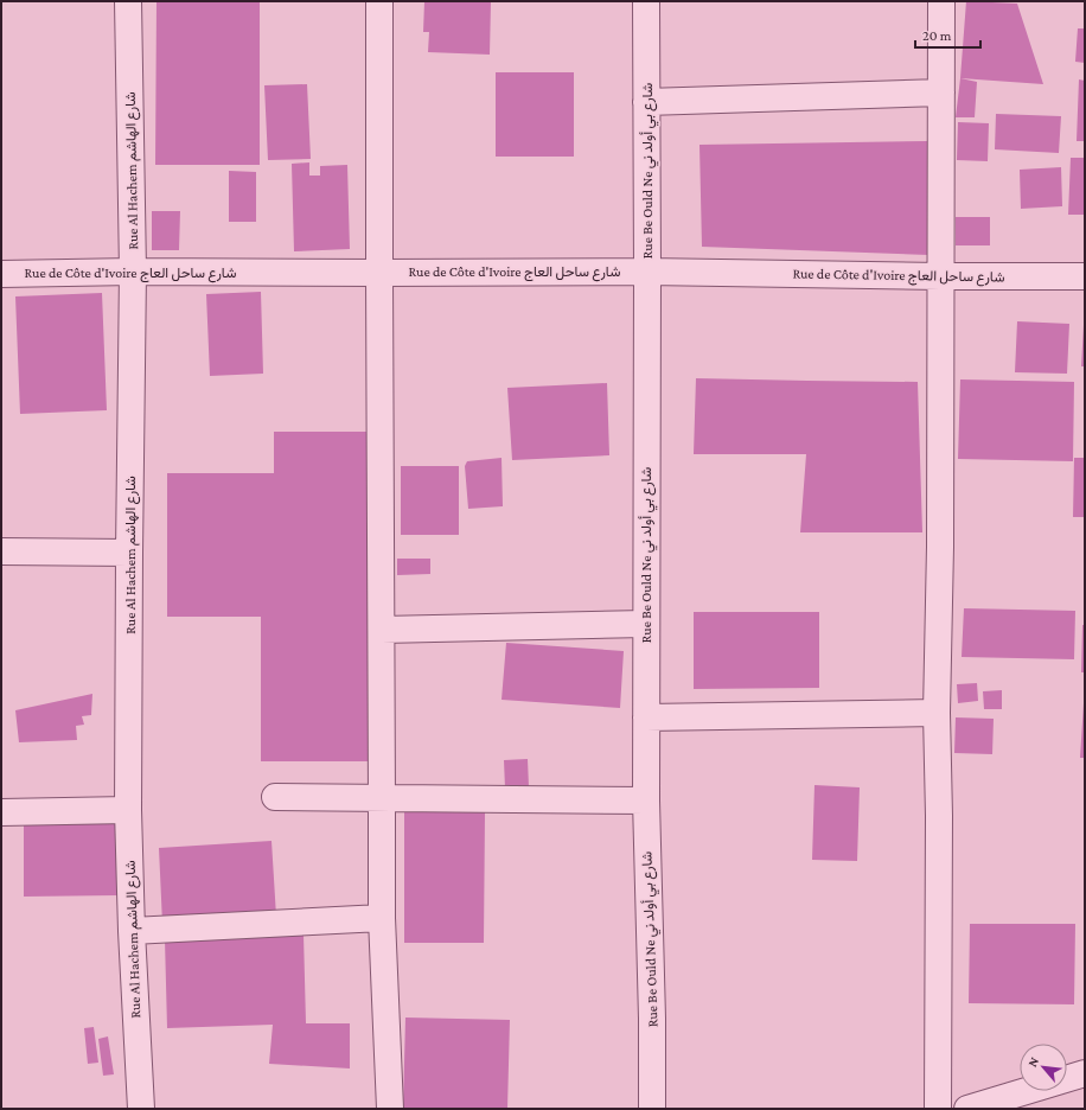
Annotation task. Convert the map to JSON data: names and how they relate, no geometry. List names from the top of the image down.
{
  "streets": {
    "street": ["Rue Al Hachem شارع الهاشم", "Rue Be Ould Ne شارع بي أولد ني", "Rue de Côte d'Ivoire شارع ساحل العاج"]
  },
  "crossings": [
    ["Rue Al Hachem شارع الهاشم", "Rue de Côte d'Ivoire شارع ساحل العاج"],
    ["Rue Be Ould Ne شارع بي أولد ني", "Rue de Côte d'Ivoire شارع ساحل العاج"]
  ],
  "scale_bar": "20 m",
  "north": "top left"
}
